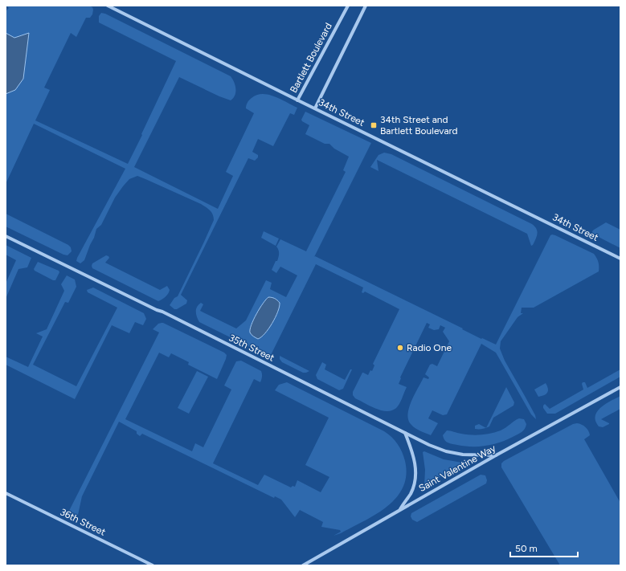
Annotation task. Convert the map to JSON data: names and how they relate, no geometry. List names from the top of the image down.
{
  "streets": {
    "street": [
      "Bartlett Boulevard",
      "34th Street",
      "35th Street",
      "Saint Valentine Way",
      "36th Street"
    ]
  },
  "crossings": [
    ["Bartlett Boulevard", "34th Street"],
    ["35th Street", "Saint Valentine Way"]
  ],
  "places": {
    "transit": ["34th Street and Bartlett Boulevard"],
    "other": ["Radio One"]
  },
  "scale_bar": "50 m"
}
